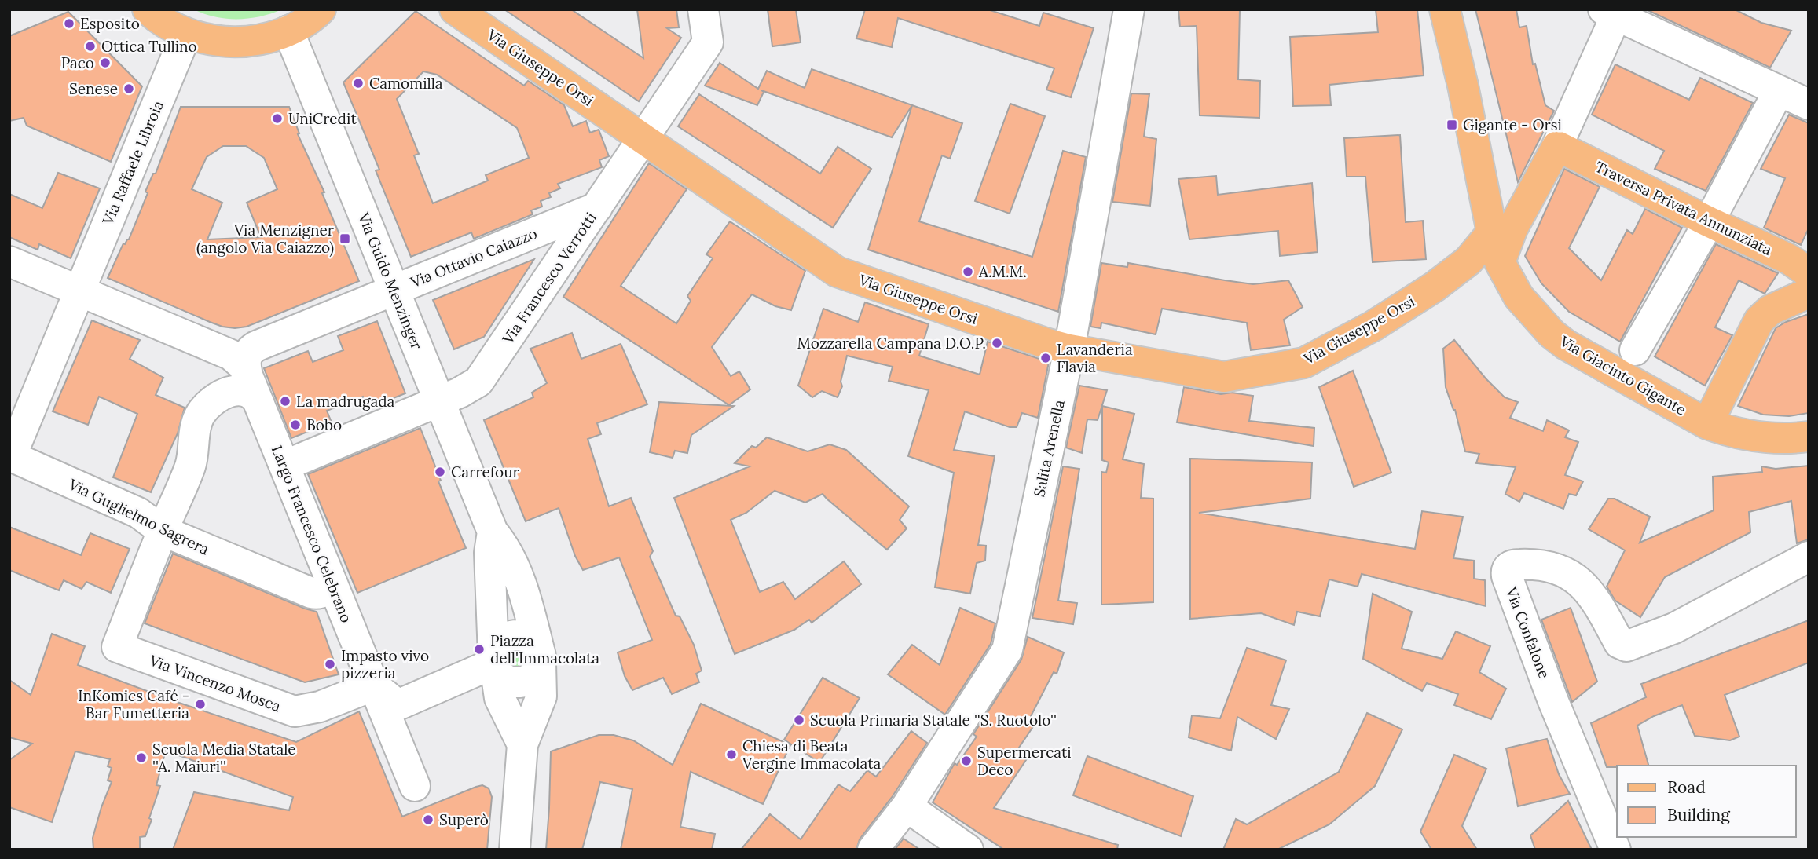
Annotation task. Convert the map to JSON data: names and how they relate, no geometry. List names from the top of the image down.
{
  "streets": {
    "main road": ["Via Giuseppe Orsi", "Traversa Privata Annunziata", "Via Giacinto Gigante"],
    "street": [
      "Via Raffaele Libroia",
      "Via Ottavio Caiazzo",
      "Via Francesco Verrotti",
      "Via Guido Menzinger",
      "Salita Arenella",
      "Via Guglielmo Sagrera",
      "Largo Francesco Celebrano",
      "Via Confalone",
      "Via Vincenzo Mosca"
    ]
  },
  "crossings": [
    ["Via Giuseppe Orsi", "Via Francesco Verrotti"],
    ["Via Giuseppe Orsi", "Via Giacinto Gigante"],
    ["Via Giuseppe Orsi", "Salita Arenella"],
    ["Via Raffaele Libroia", "Via Guglielmo Sagrera"],
    ["Via Raffaele Libroia", "Largo Francesco Celebrano"],
    ["Via Ottavio Caiazzo", "Via Francesco Verrotti"],
    ["Via Ottavio Caiazzo", "Via Guido Menzinger"],
    ["Via Ottavio Caiazzo", "Largo Francesco Celebrano"],
    ["Via Francesco Verrotti", "Via Guido Menzinger"],
    ["Via Francesco Verrotti", "Largo Francesco Celebrano"],
    ["Via Guglielmo Sagrera", "Largo Francesco Celebrano"],
    ["Via Guglielmo Sagrera", "Via Vincenzo Mosca"],
    ["Largo Francesco Celebrano", "Via Vincenzo Mosca"]
  ],
  "places": {
    "other": [
      "Esposito",
      "Ottica Tullino",
      "Paco",
      "Camomilla",
      "Senese",
      "UniCredit",
      "A.M.M.",
      "Mozzarella Campana D.O.P.",
      "Lavanderia Flavia",
      "La madrugada",
      "Bobo",
      "Carrefour",
      "Piazza dell'Immacolata",
      "Impasto vivo pizzeria",
      "InKomics Café - Bar Fumetteria",
      "Scuola Primaria Statale ''S. Ruotolo''",
      "Chiesa di Beata Vergine Immacolata",
      "Scuola Media Statale ''A. Maiuri''",
      "Supermercati Deco",
      "Superò"
    ],
    "transit": ["Gigante - Orsi", "Via Menzigner (angolo Via Caiazzo)"]
  },
  "legend": ["Road", "Building"]
}
